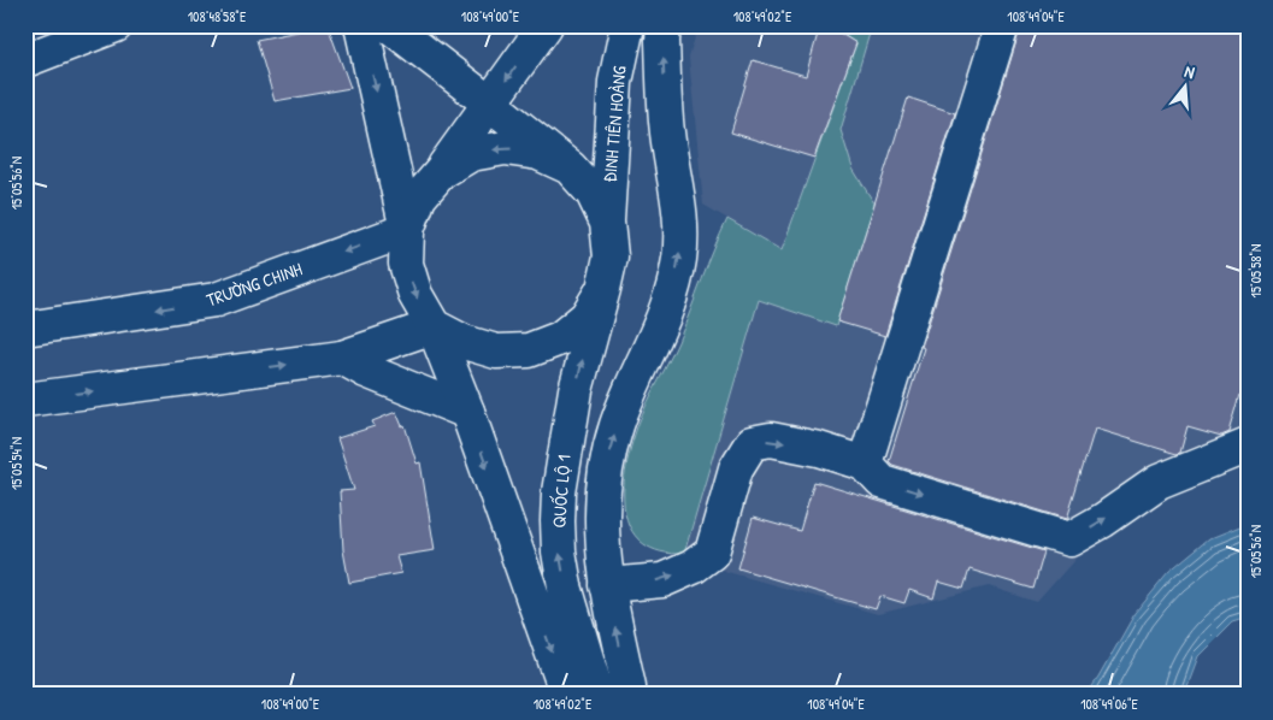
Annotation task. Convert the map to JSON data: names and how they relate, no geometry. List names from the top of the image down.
{
  "streets": {
    "main road": ["ĐINH TIÊN HOÀNG", "TRƯỜNG CHINH", "QUỐC LỘ 1"]
  },
  "crossings": [
    ["ĐINH TIÊN HOÀNG", "TRƯỜNG CHINH"],
    ["ĐINH TIÊN HOÀNG", "QUỐC LỘ 1"],
    ["TRƯỜNG CHINH", "QUỐC LỘ 1"]
  ],
  "north": "top",
  "coordinates": [
    "108°48'58\"E",
    "108°49'00\"E",
    "108°49'02\"E",
    "108°49'04\"E",
    "15°05'56\"N",
    "15°05'58\"N",
    "15°05'54\"N",
    "108°49'06\"E"
  ]
}
